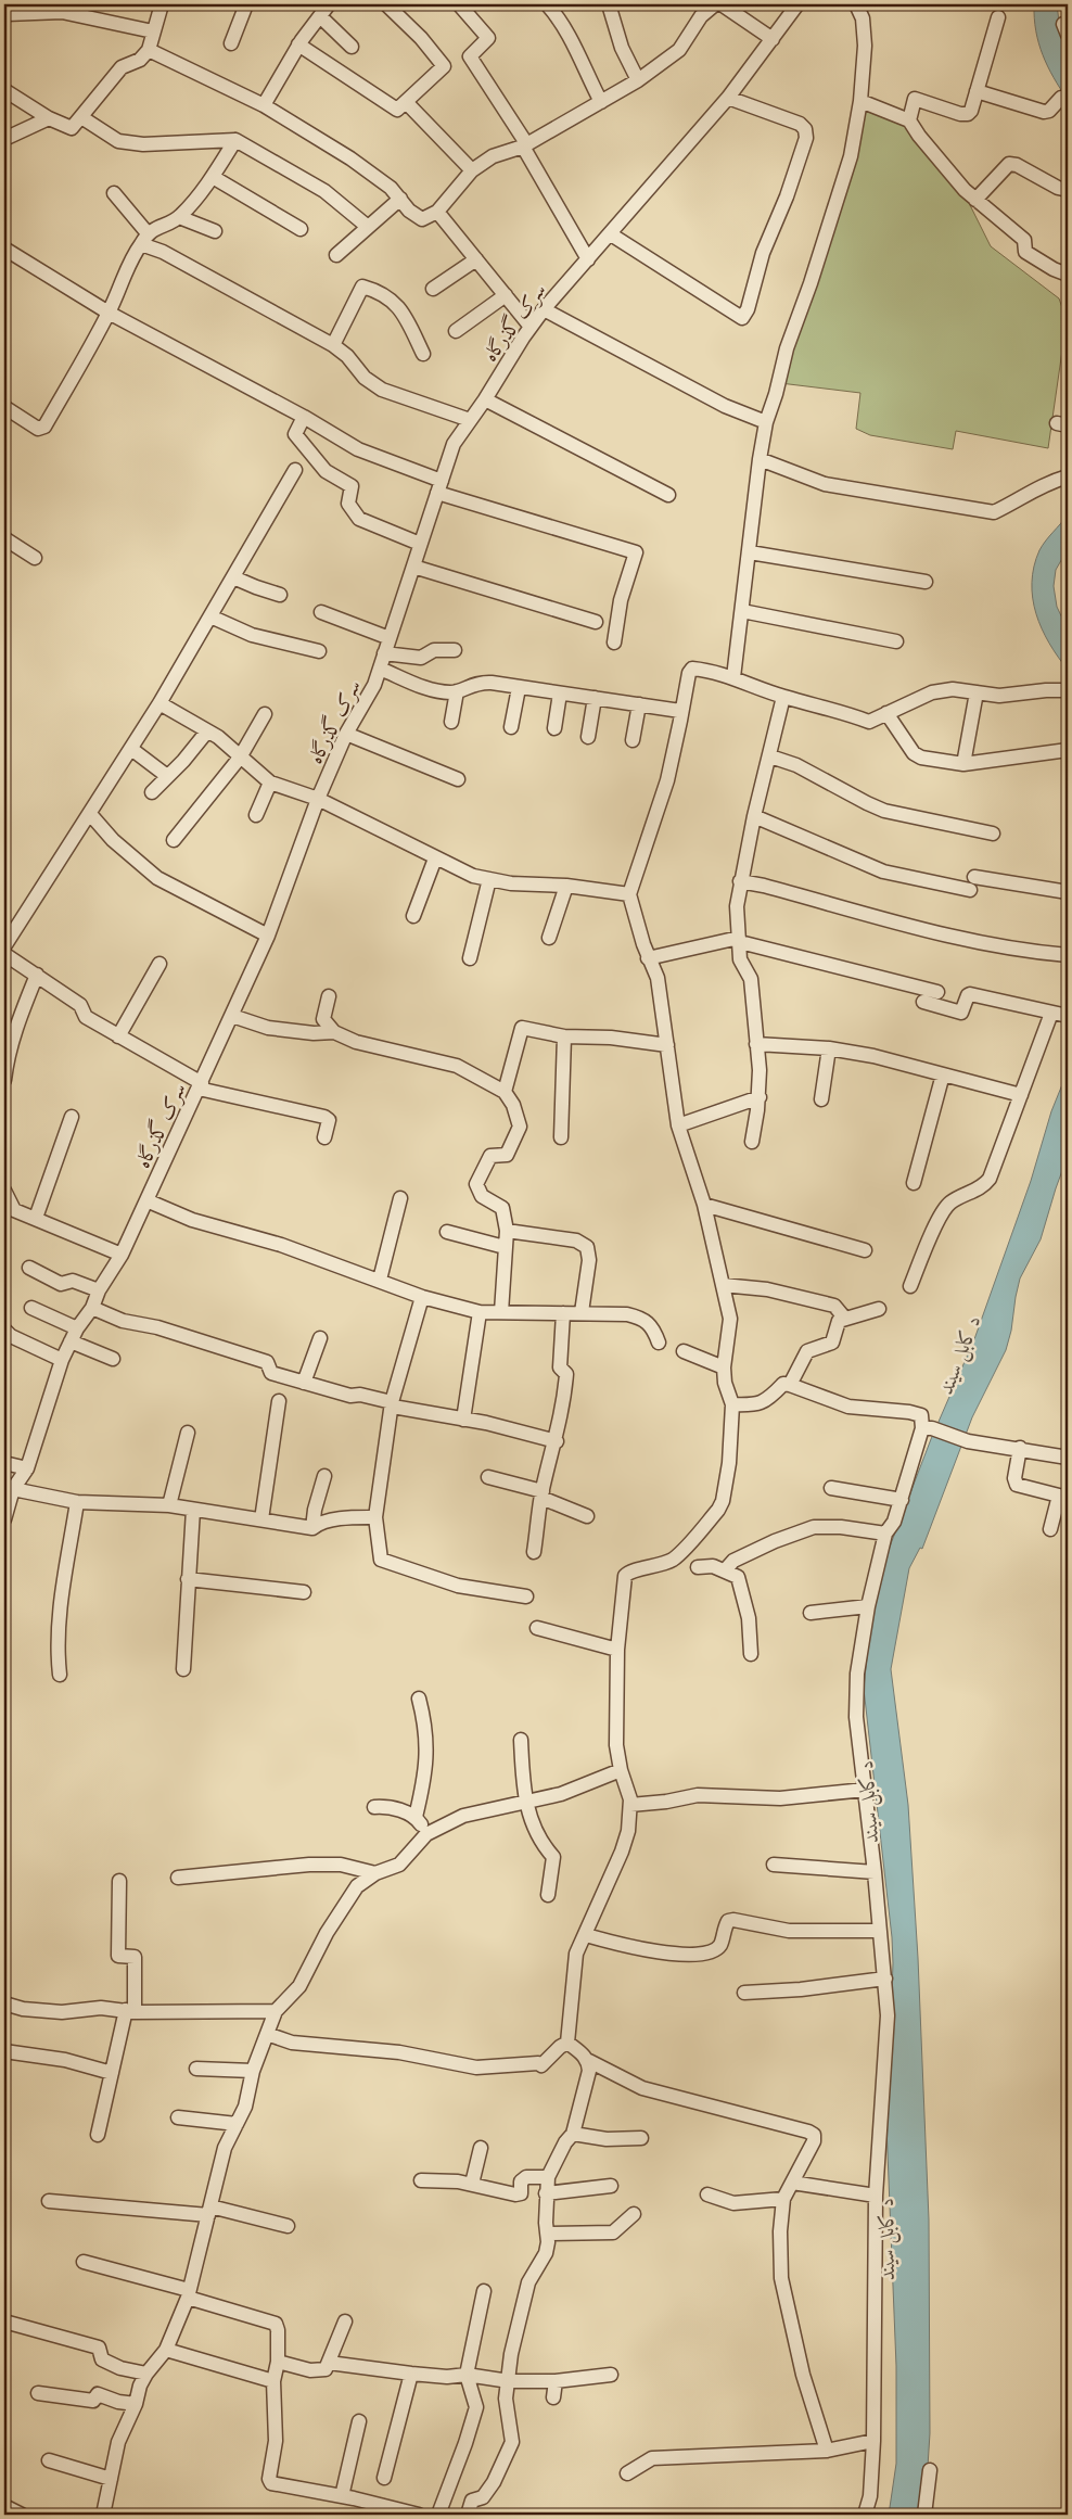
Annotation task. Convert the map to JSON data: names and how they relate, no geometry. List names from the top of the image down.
{
  "streets": {
    "street": ["سرک گذرگاه"]
  },
  "water": ["د کابل سيند"]
}
